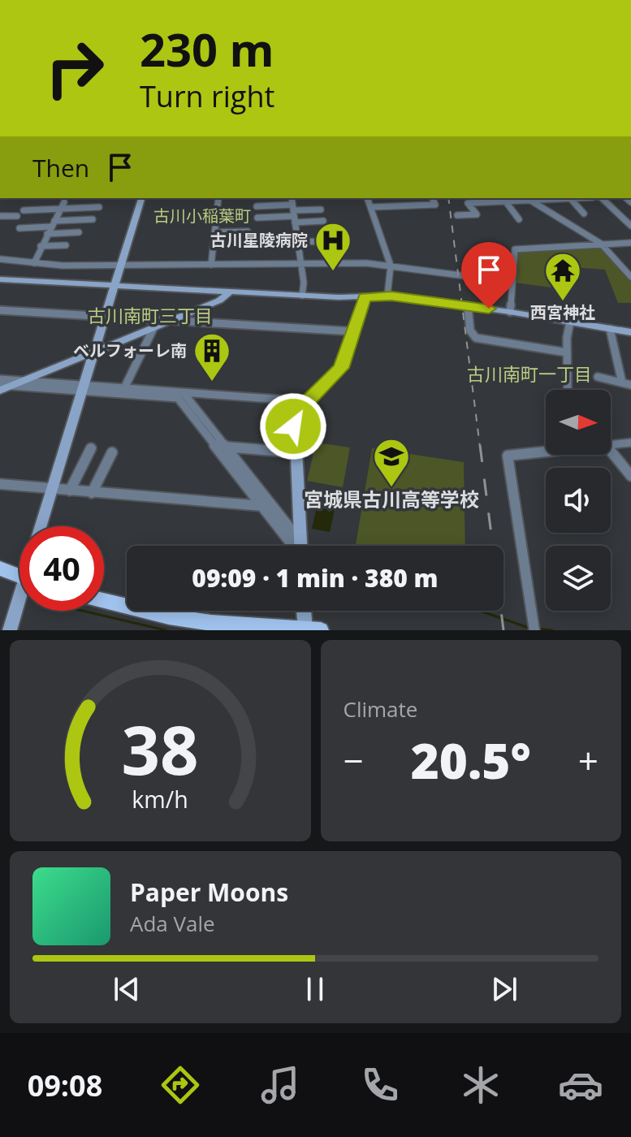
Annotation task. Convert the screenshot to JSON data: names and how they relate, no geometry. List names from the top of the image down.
{
  "districts": ["古川小稲葉町", "古川南町三丁目", "古川南町一丁目"],
  "places": {
    "hospital": ["古川星陵病院"],
    "temple": ["西宮神社"],
    "building": ["ベルフォーレ南"],
    "school or university": ["宮城県古川高等学校"]
  },
  "north": "right",
  "page": {
    "turn": ["230 m", "Turn right"],
    "then": "Then",
    "limit": "40",
    "trip": "09:09 · 1 min · 380 m",
    "tile": "Climate",
    "heat": ["−", "20.5°", "+"],
    "song": ["Paper Moons", "Ada Vale"],
    "tabs": "09:08",
    "gauge": ["38", "km/h"]
  }
}
